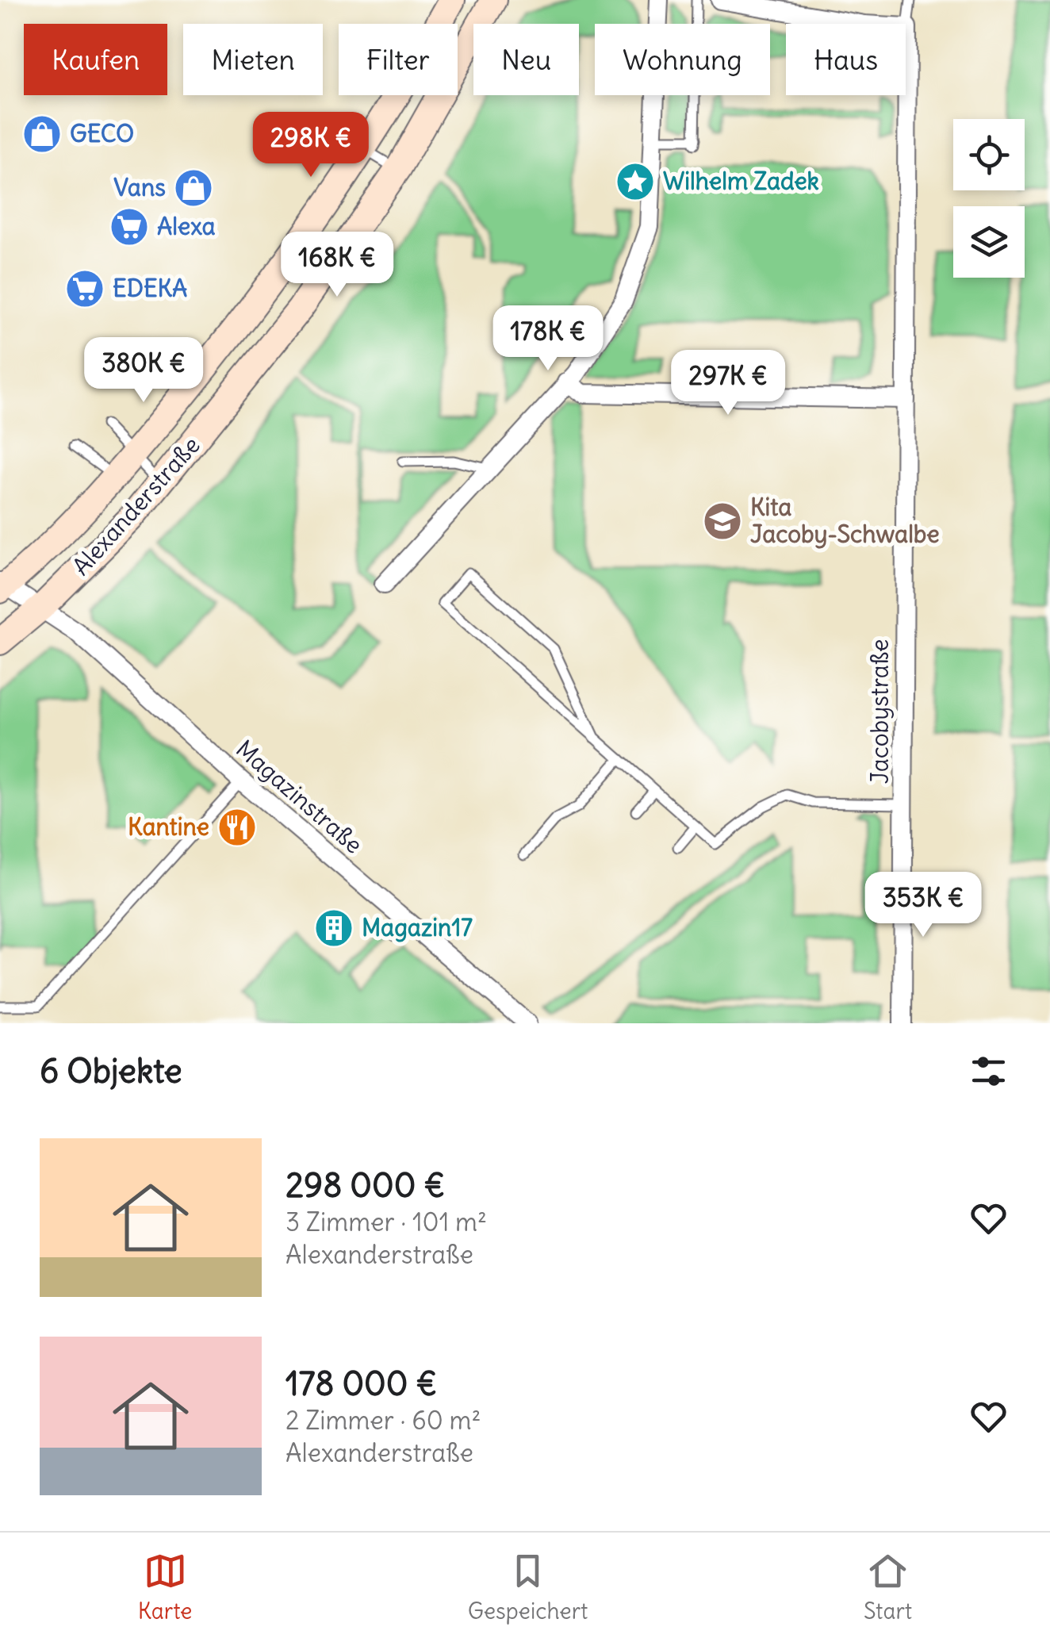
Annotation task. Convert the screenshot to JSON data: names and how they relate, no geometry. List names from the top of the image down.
{
  "streets": {
    "main road": ["Alexanderstraße"],
    "street": ["Jacobystraße", "Magazinstraße"]
  },
  "crossings": [
    ["Alexanderstraße", "Magazinstraße"]
  ],
  "places": {
    "shop": ["GECO", "Vans"],
    "place": ["Wilhelm Zadek"],
    "supermarket": ["Alexa", "EDEKA"],
    "school or university": ["Kita Jacoby-Schwalbe"],
    "restaurant": ["Kantine"],
    "building": ["Magazin17"]
  },
  "page": {
    "chip": [
      "Kaufen",
      "Mieten",
      "Filter",
      "Neu",
      "Wohnung",
      "Haus"
    ],
    "price": [
      "298K €",
      "168K €",
      "178K €",
      "380K €",
      "297K €",
      "353K €"
    ],
    "heading": "6 Objekte",
    "list": [
      {
        "name": "298 000 €",
        "note": "3 Zimmer · 101 m² · Alexanderstraße"
      },
      {
        "name": "178 000 €",
        "note": "2 Zimmer · 60 m² · Alexanderstraße"
      }
    ],
    "tabs": ["Karte", "Gespeichert", "Start"]
  }
}
